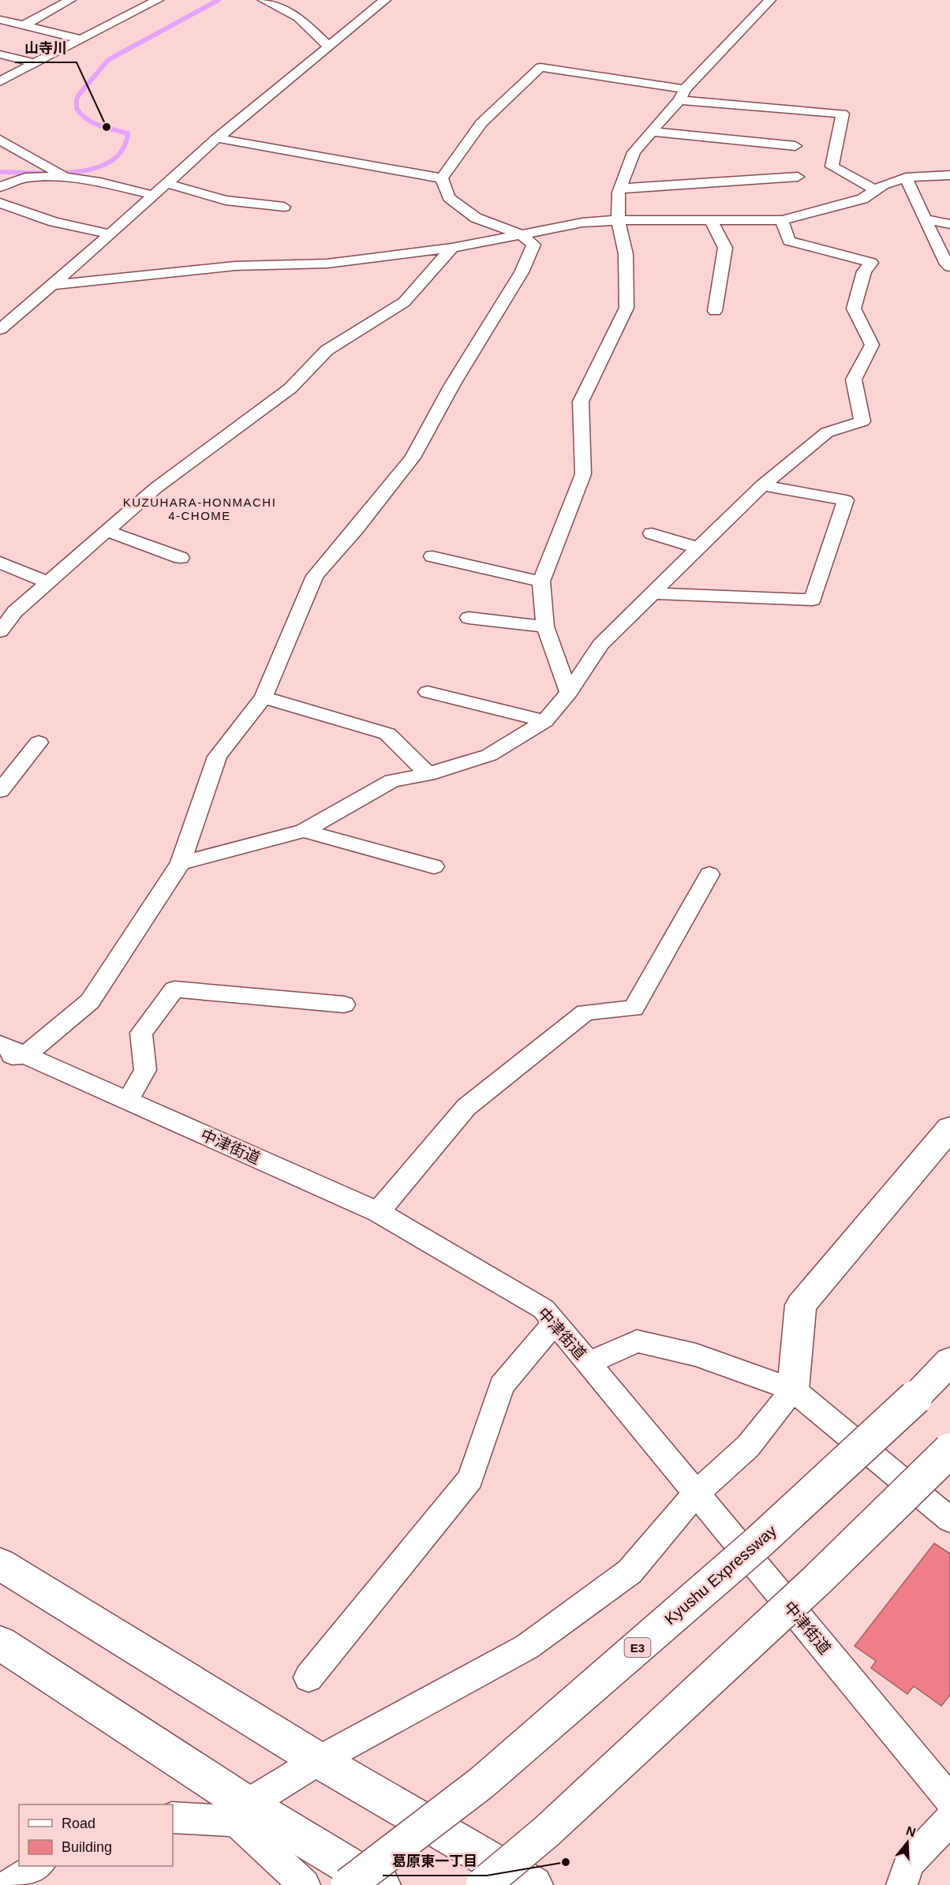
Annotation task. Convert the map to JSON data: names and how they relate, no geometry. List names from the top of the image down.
{
  "streets": {
    "main road": ["Kyushu Expressway", "E3"],
    "street": ["中津街道"]
  },
  "districts": ["KUZUHARA-HONMACHI 4-CHOME"],
  "places": ["山寺川", "葛原東一丁目"],
  "legend": ["Road", "Building"],
  "north": "top"
}
